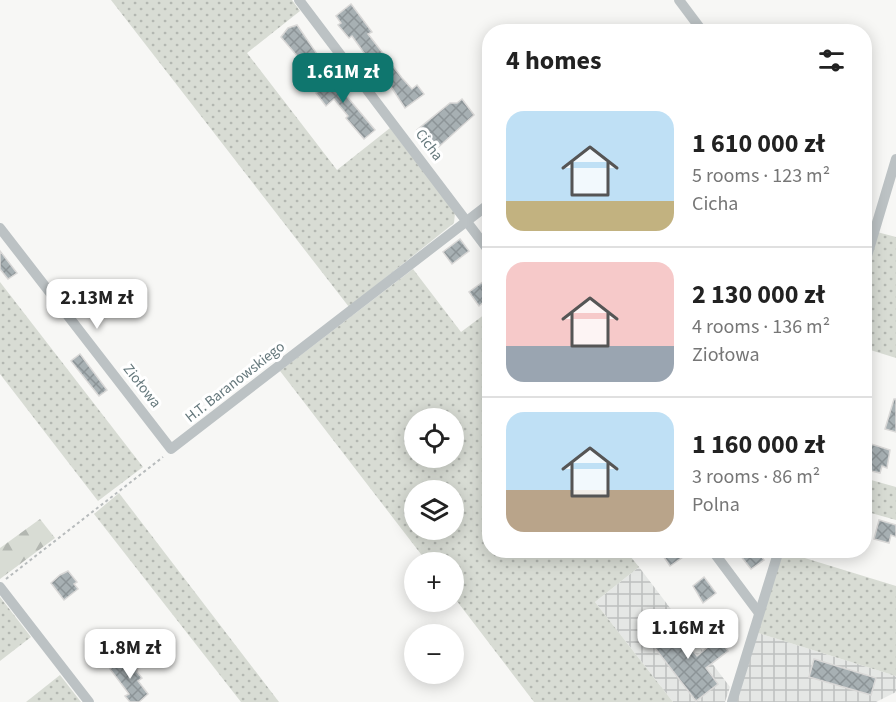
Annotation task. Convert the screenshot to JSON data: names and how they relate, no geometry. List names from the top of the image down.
{
  "streets": {
    "street": ["Cicha", "H.T. Baranowskiego", "Ziołowa"]
  },
  "crossings": [
    ["Cicha", "H.T. Baranowskiego"],
    ["H.T. Baranowskiego", "Ziołowa"]
  ],
  "page": {
    "heading": "4 homes",
    "price": [
      "1.61M zł",
      "2.13M zł",
      "1.16M zł",
      "1.8M zł"
    ],
    "list": [
      {
        "name": "1 610 000 zł",
        "note": "5 rooms · 123 m² · Cicha"
      },
      {
        "name": "2 130 000 zł",
        "note": "4 rooms · 136 m² · Ziołowa"
      },
      {
        "name": "1 160 000 zł",
        "note": "3 rooms · 86 m² · Polna"
      }
    ],
    "map_buttons": ["+", "−"]
  }
}
